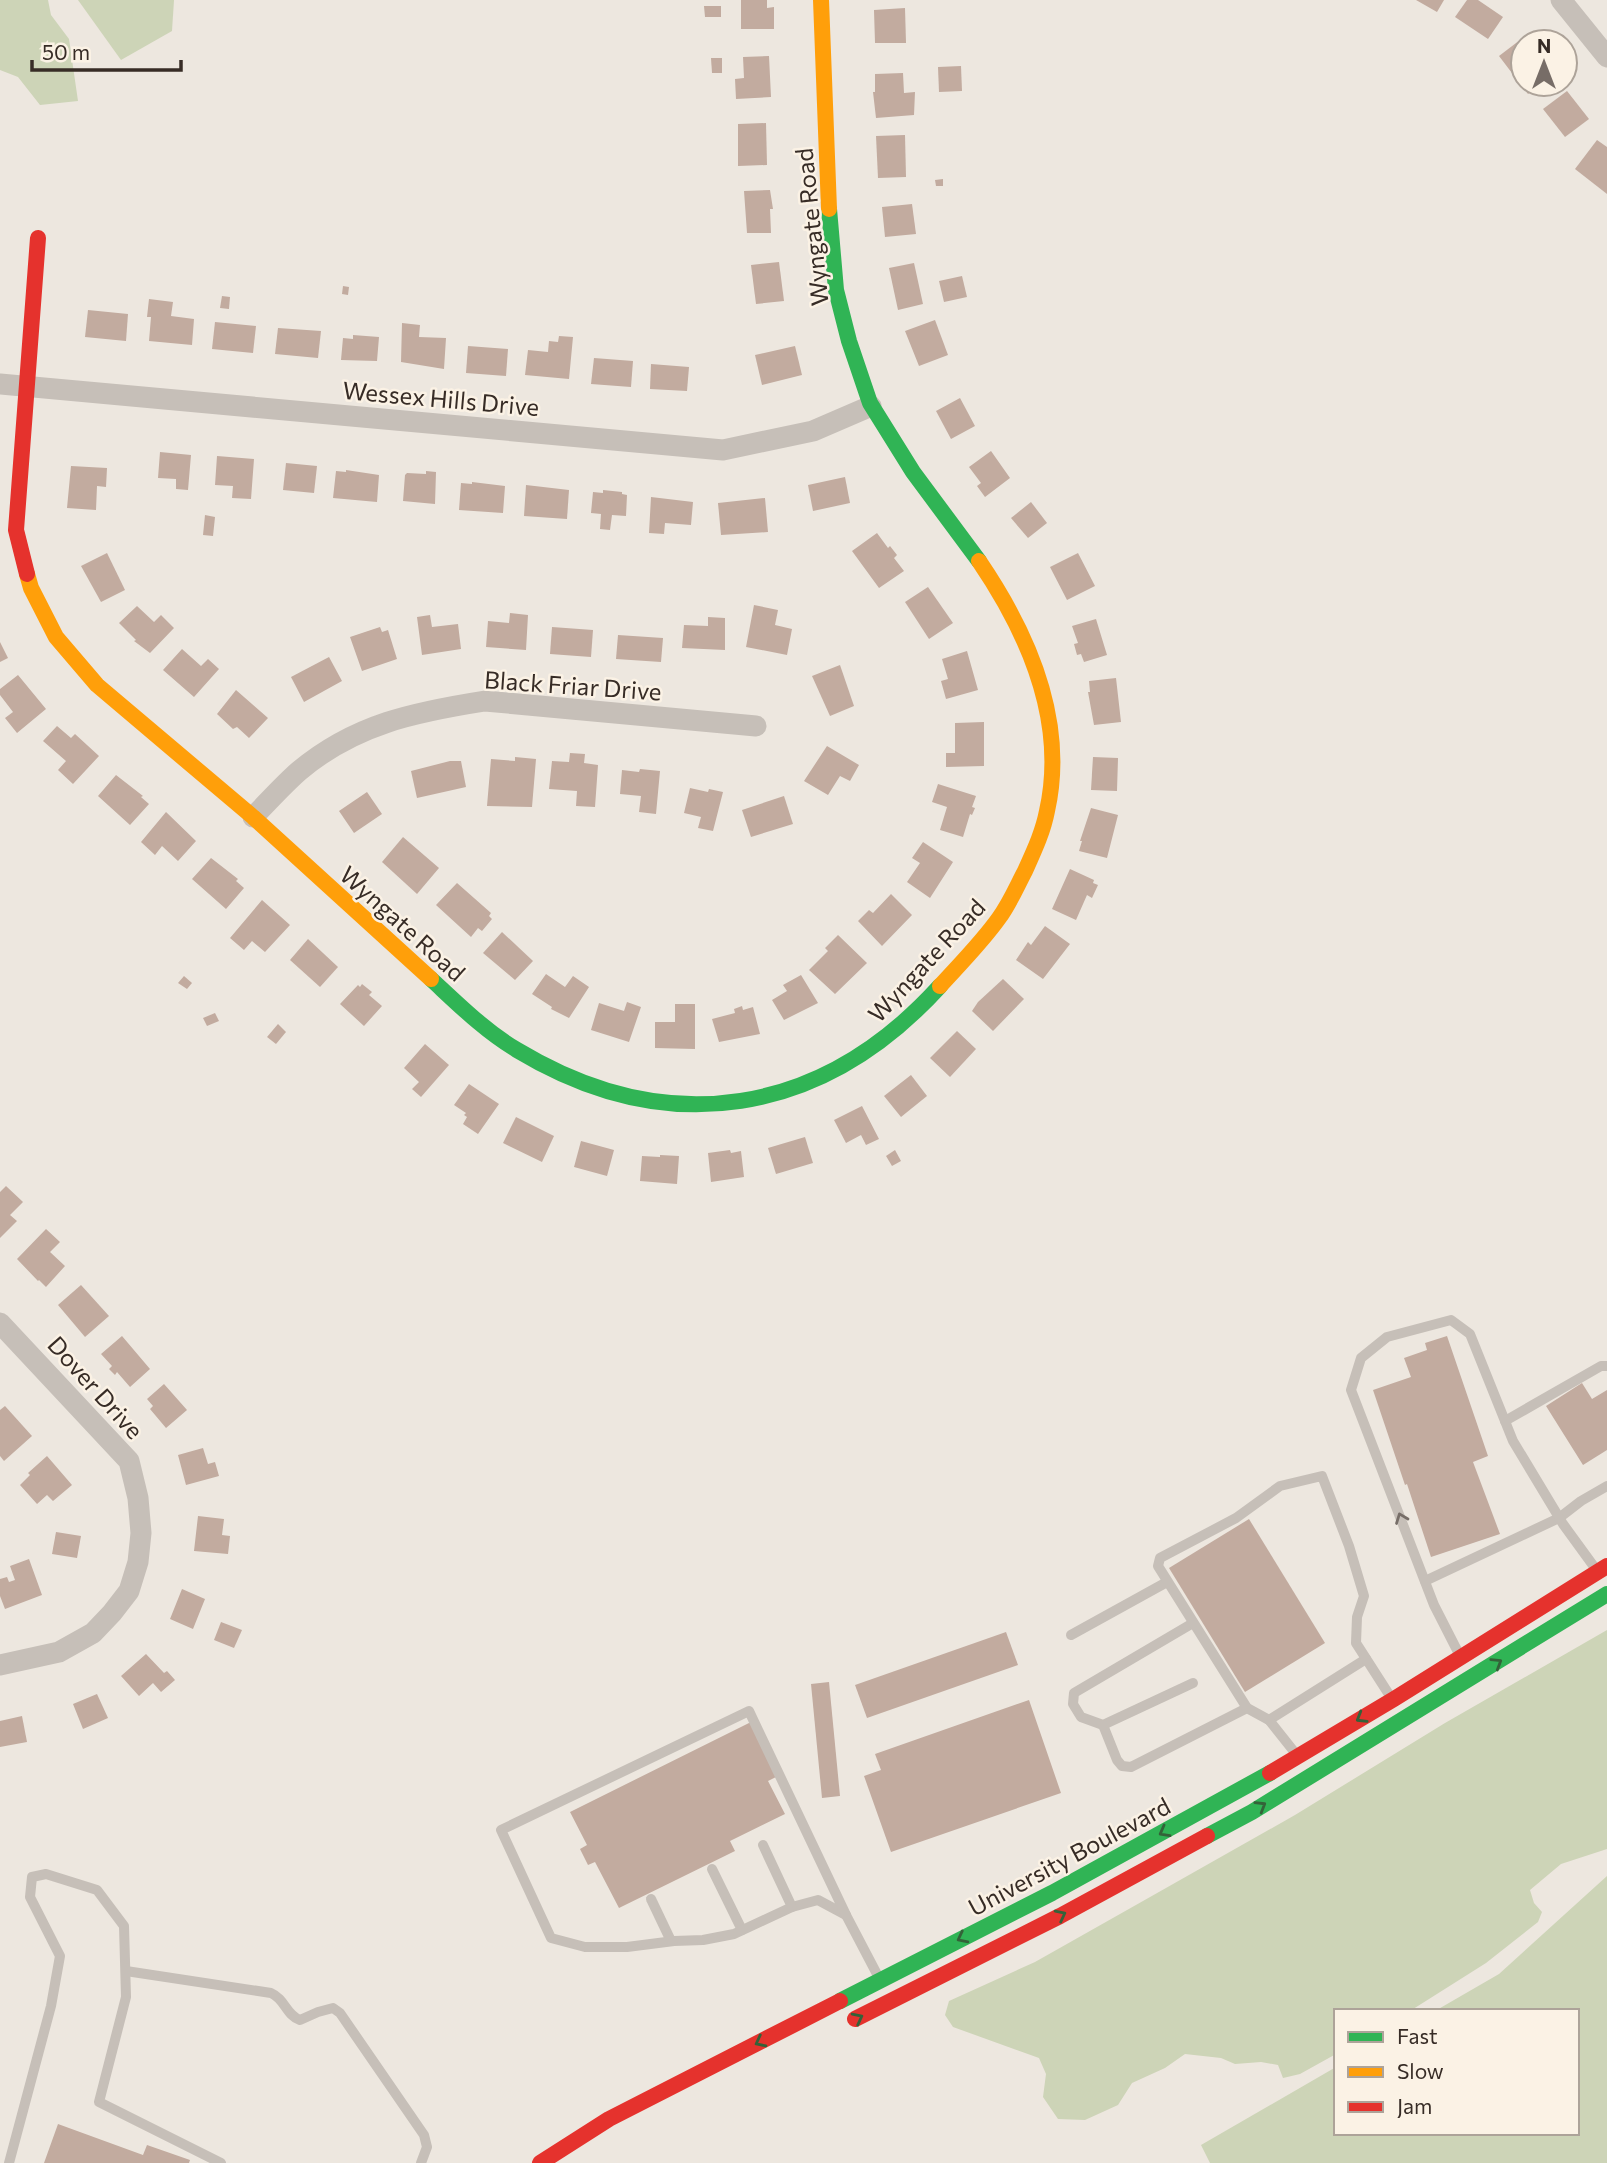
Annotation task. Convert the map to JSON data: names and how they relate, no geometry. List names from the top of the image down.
{
  "streets": {
    "street": [
      "Wyngate Road",
      "Wessex Hills Drive",
      "Black Friar Drive",
      "Dover Drive",
      "University Boulevard"
    ]
  },
  "crossings": [
    ["Wyngate Road", "Wessex Hills Drive"],
    ["Wyngate Road", "Black Friar Drive"]
  ],
  "legend": ["Fast", "Slow", "Jam"],
  "scale_bar": "50 m",
  "north": "top"
}
